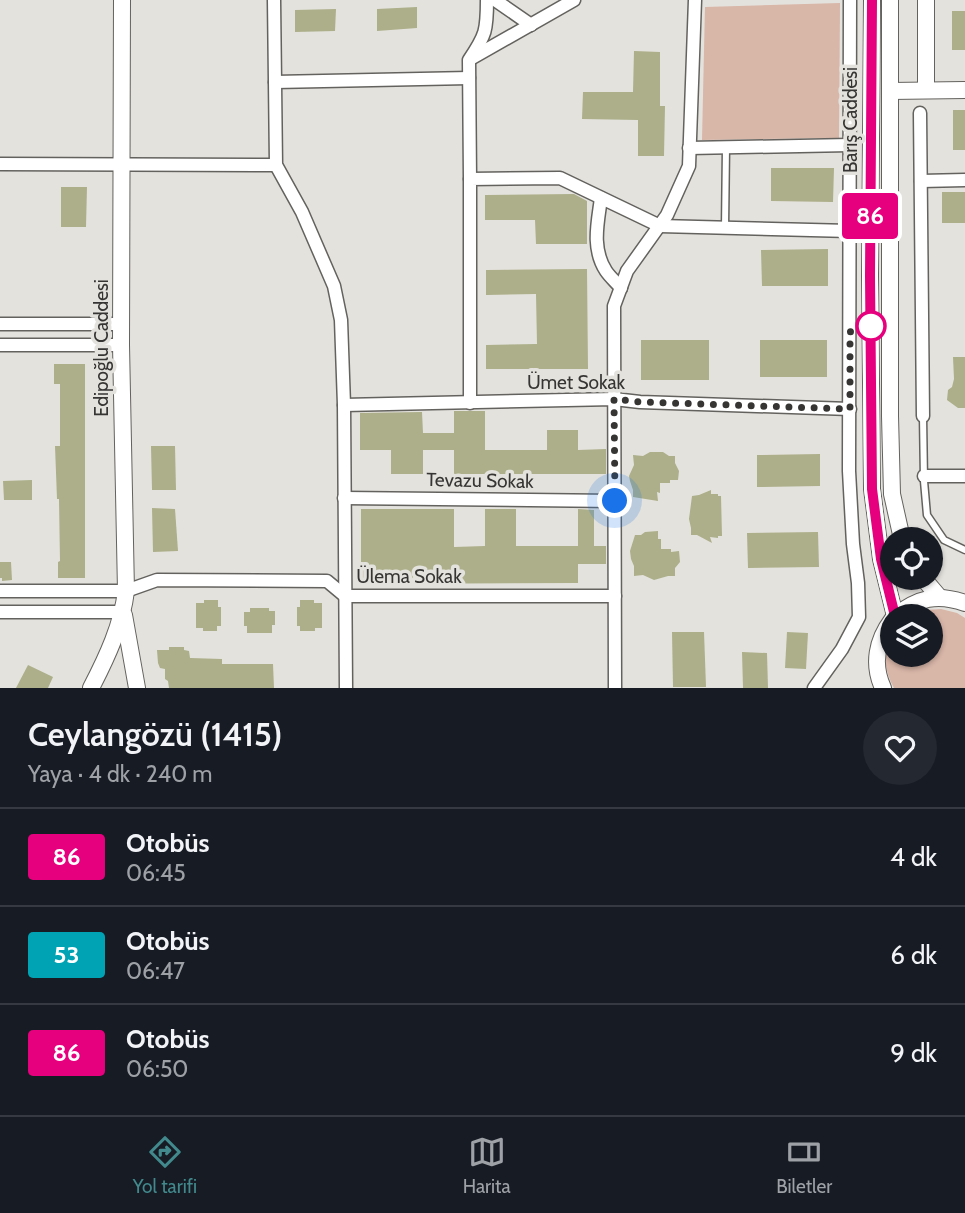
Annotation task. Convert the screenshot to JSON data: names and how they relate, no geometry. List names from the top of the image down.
{
  "streets": {
    "main road": ["Barış Caddesi", "Edipoğlu Caddesi"],
    "street": ["Ümet Sokak", "Tevazu Sokak", "Ülema Sokak"]
  },
  "crossings": [
    ["Edipoğlu Caddesi", "Ülema Sokak"]
  ],
  "lines": ["bus line 86"],
  "page": {
    "on_map": "86",
    "heading": ["Ceylangözü (1415)", "Yaya · 4 dk · 240 m"],
    "list": [
      {
        "mark": "86",
        "name": "Otobüs",
        "note": "06:45",
        "value": "4 dk"
      },
      {
        "mark": "53",
        "name": "Otobüs",
        "note": "06:47",
        "value": "6 dk"
      },
      {
        "mark": "86",
        "name": "Otobüs",
        "note": "06:50",
        "value": "9 dk"
      }
    ],
    "tabs": ["Yol tarifi", "Harita", "Biletler"]
  }
}
